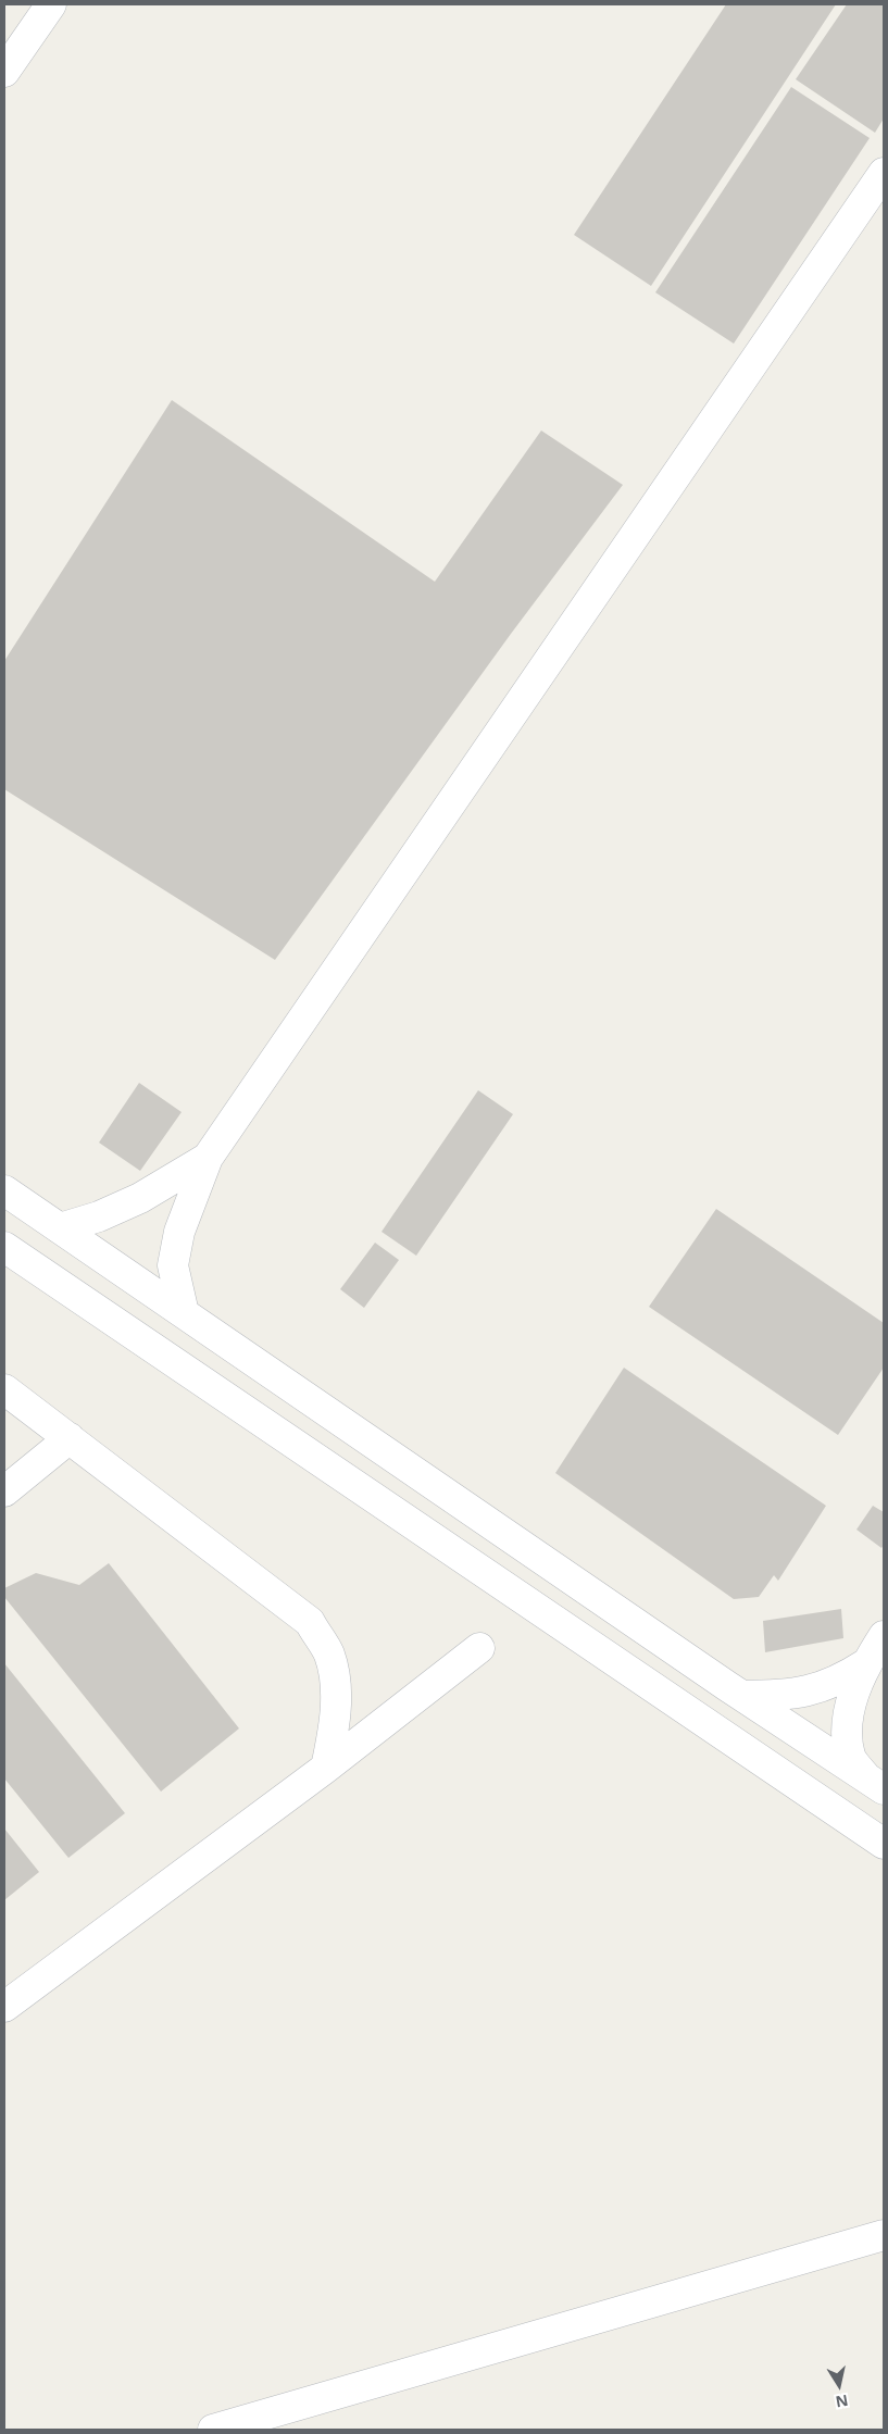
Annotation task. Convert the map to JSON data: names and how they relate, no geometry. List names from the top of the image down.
{
  "north": "bottom"
}
